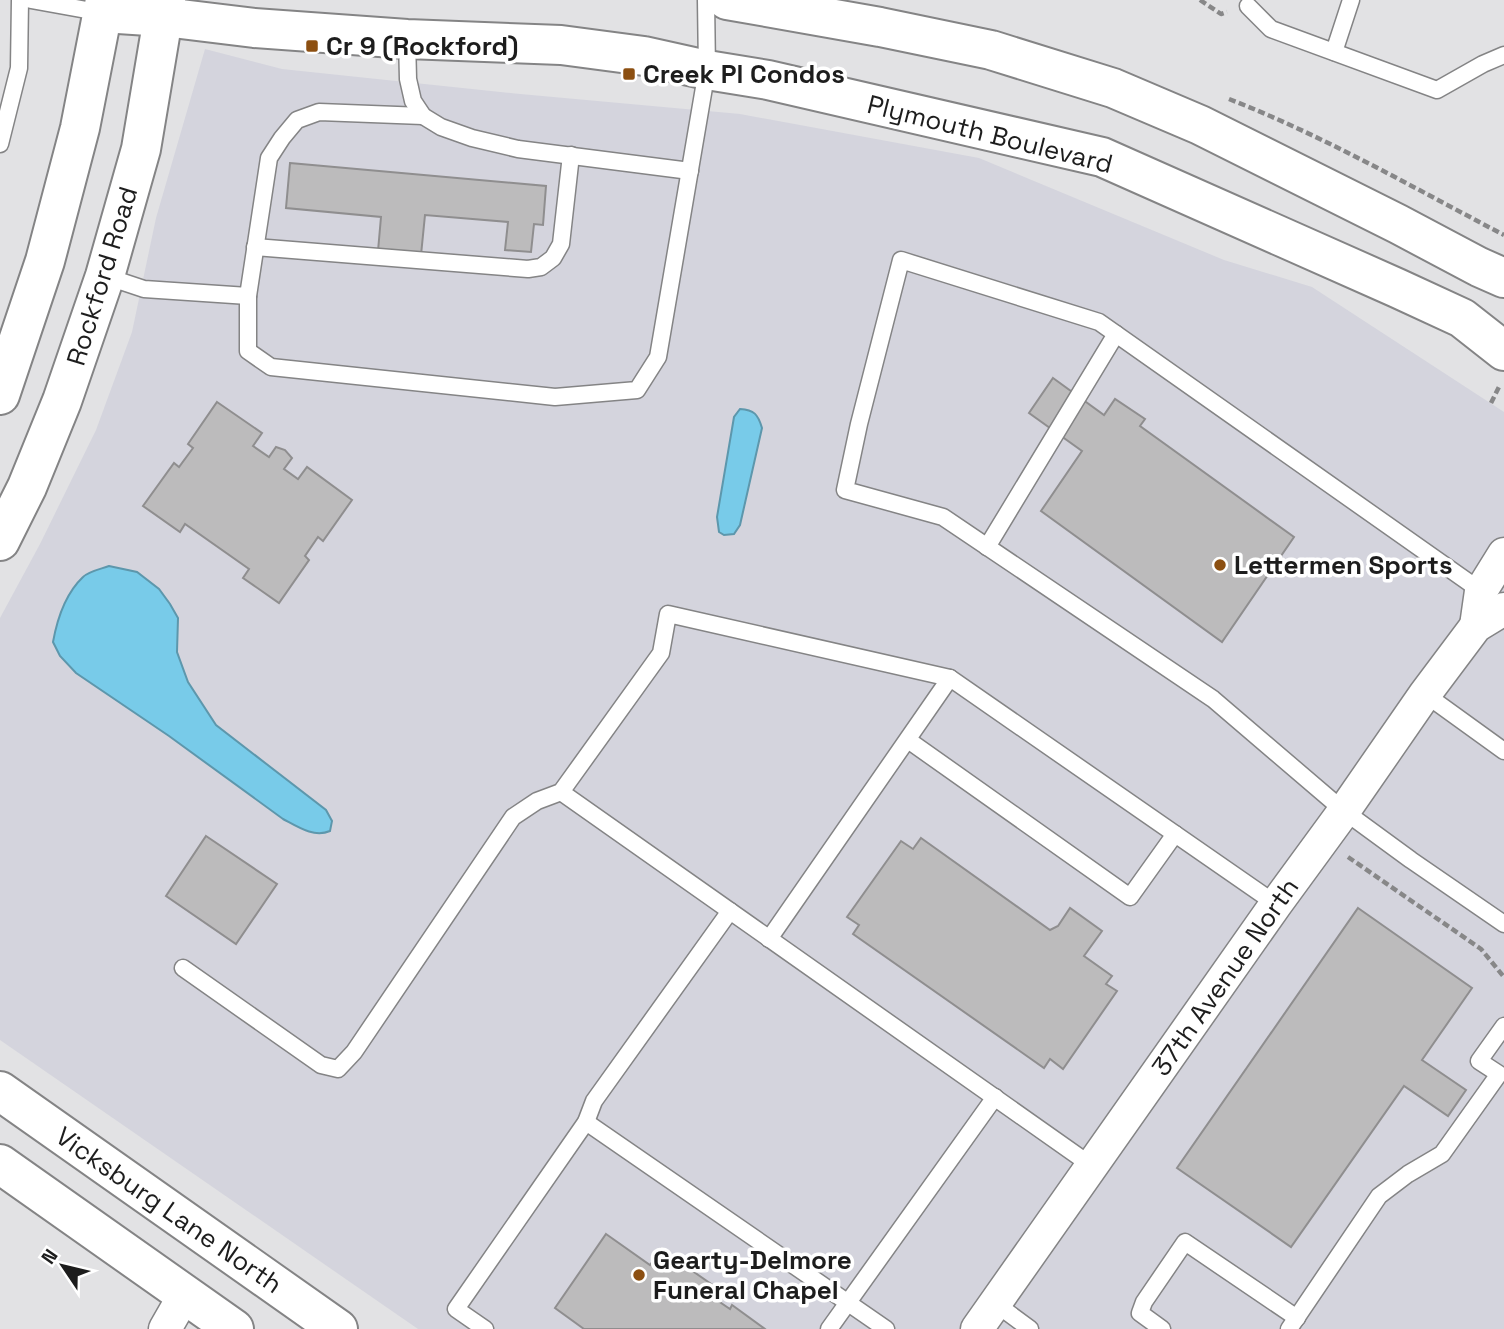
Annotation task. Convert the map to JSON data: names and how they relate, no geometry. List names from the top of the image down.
{
  "streets": {
    "street": [
      "Plymouth Boulevard",
      "Rockford Road",
      "37th Avenue North",
      "Vicksburg Lane North"
    ]
  },
  "crossings": [
    ["Plymouth Boulevard", "Rockford Road"]
  ],
  "places": {
    "transit": ["Cr 9 (Rockford)", "Creek Pl Condos"],
    "other": ["Lettermen Sports", "Gearty-Delmore Funeral Chapel"]
  },
  "north": "top left"
}
